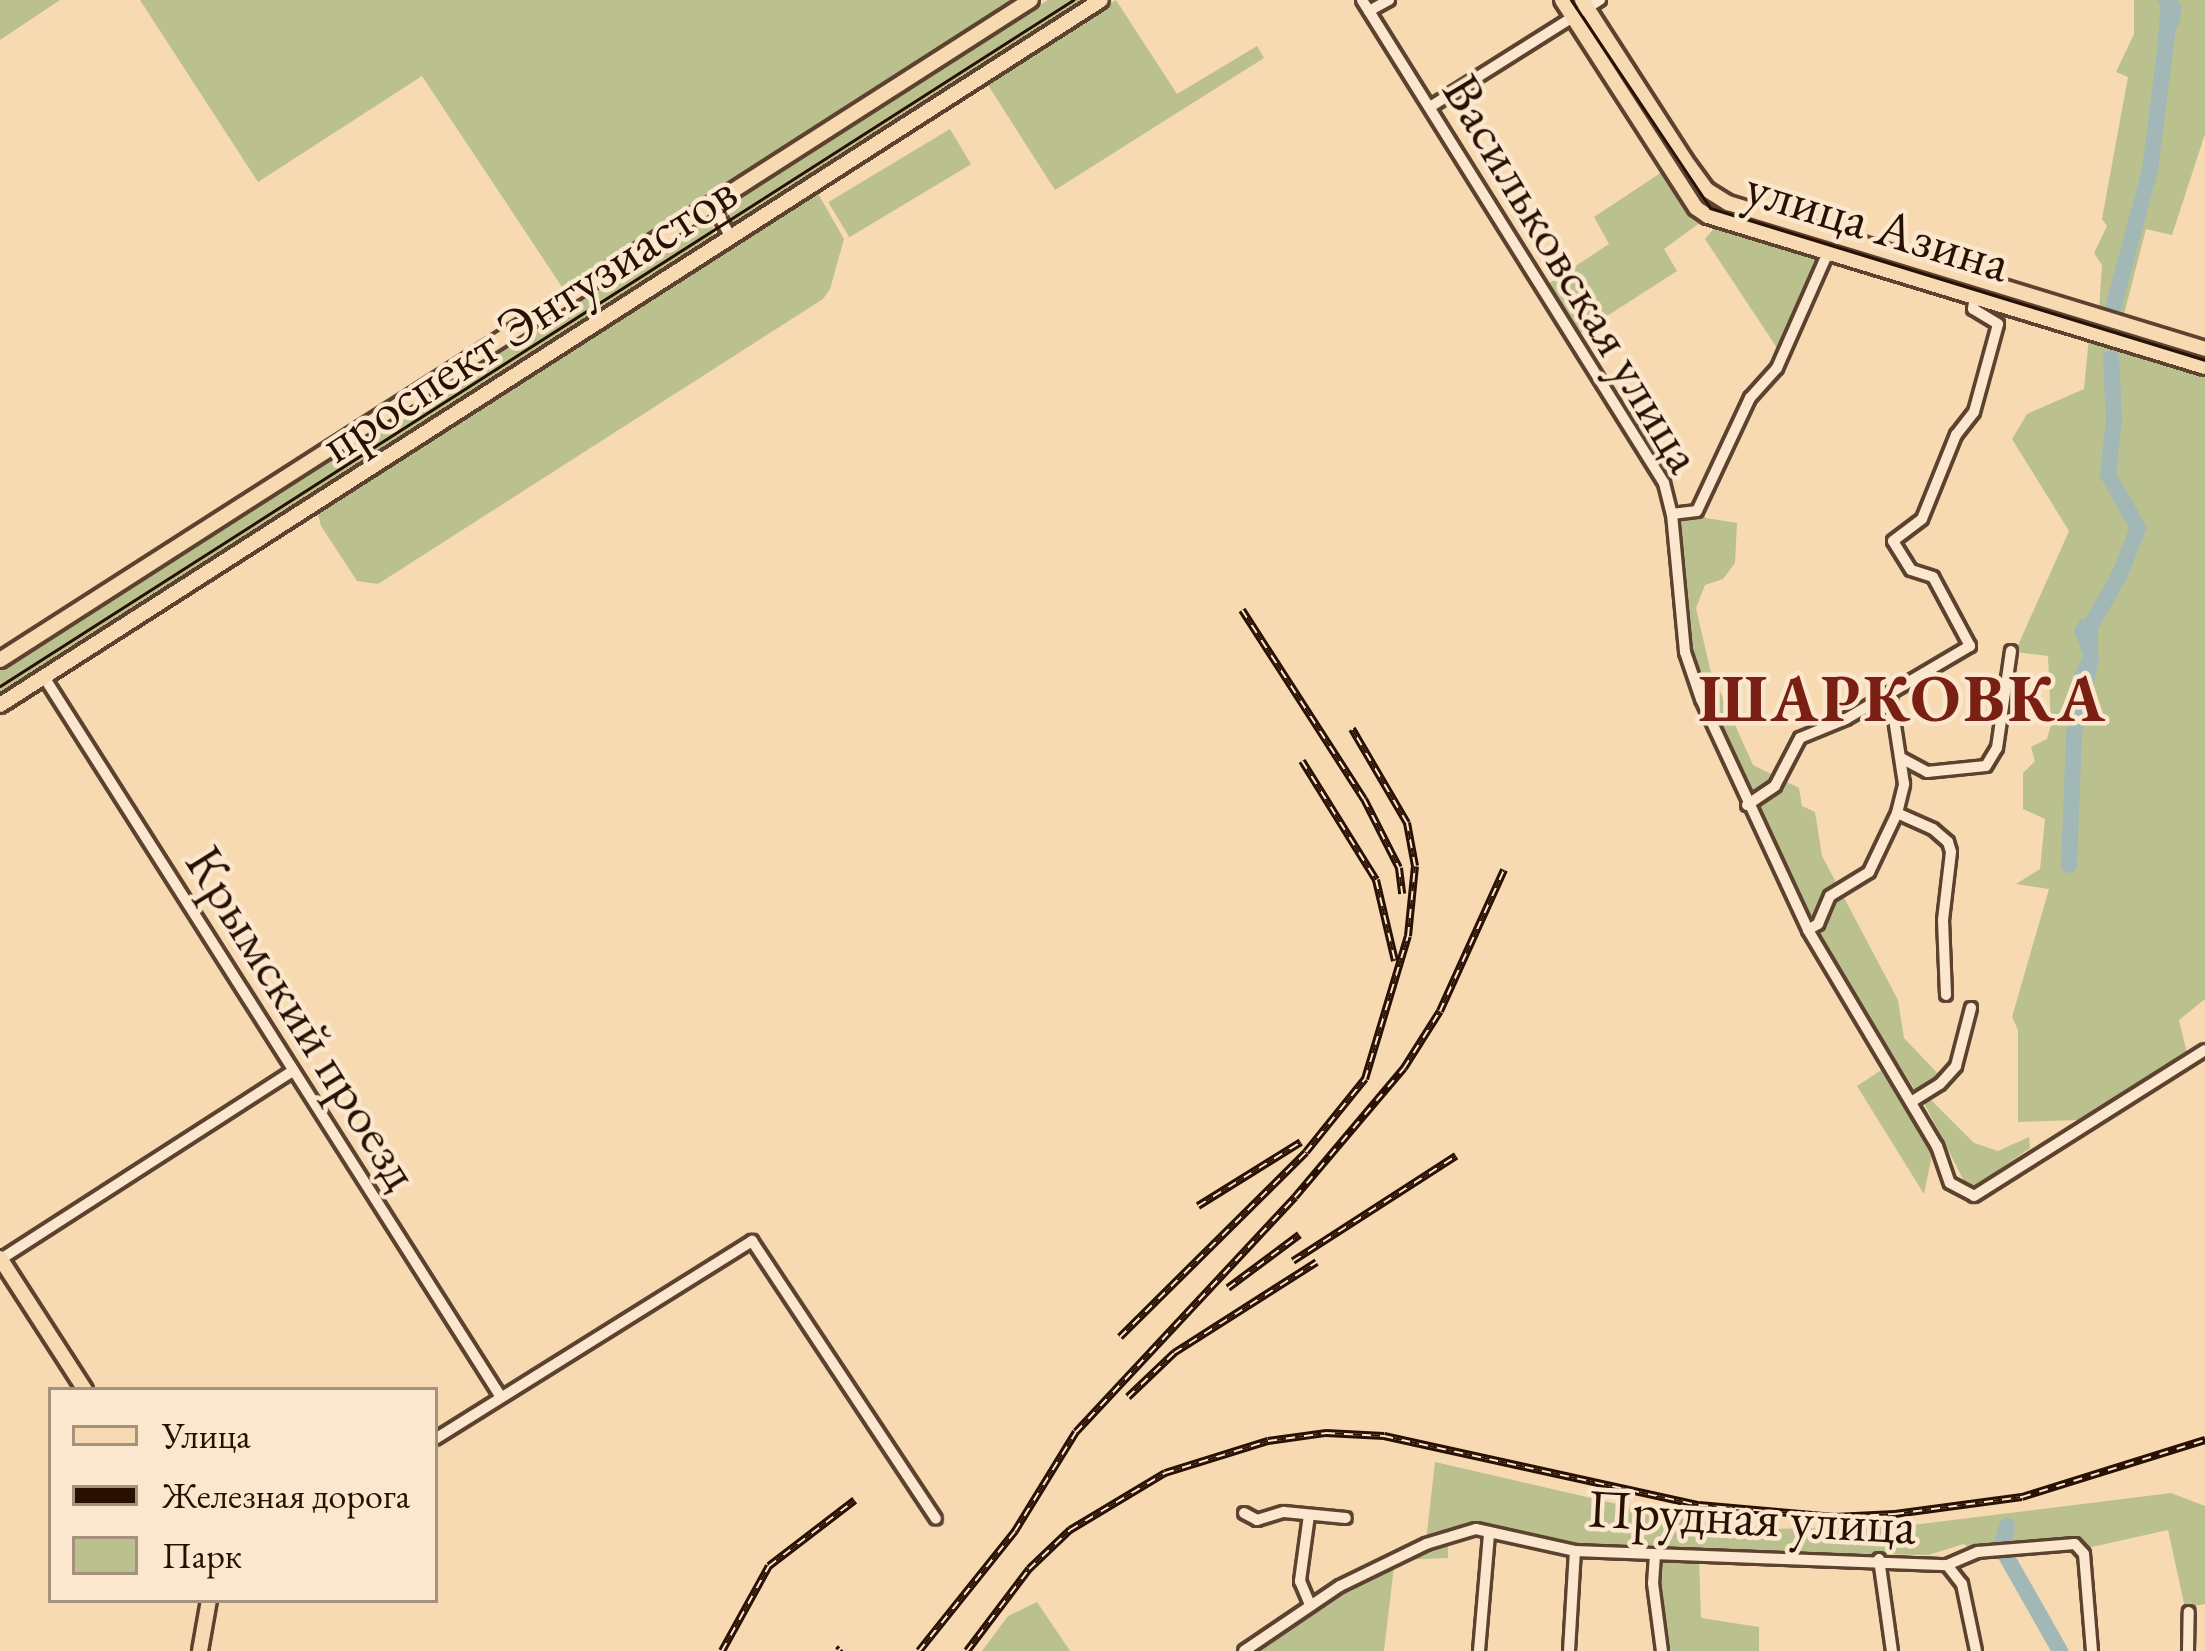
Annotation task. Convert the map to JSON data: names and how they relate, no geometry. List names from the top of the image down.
{
  "streets": {
    "main road": ["улица Азина", "проспект Энтузиастов"],
    "street": ["Васильковская улица", "Крымский проезд", "Прудная улица"]
  },
  "crossings": [
    ["проспект Энтузиастов", "Крымский проезд"]
  ],
  "districts": ["ШАРКОВКА"],
  "legend": ["Улица", "Железная дорога", "Парк"]
}
